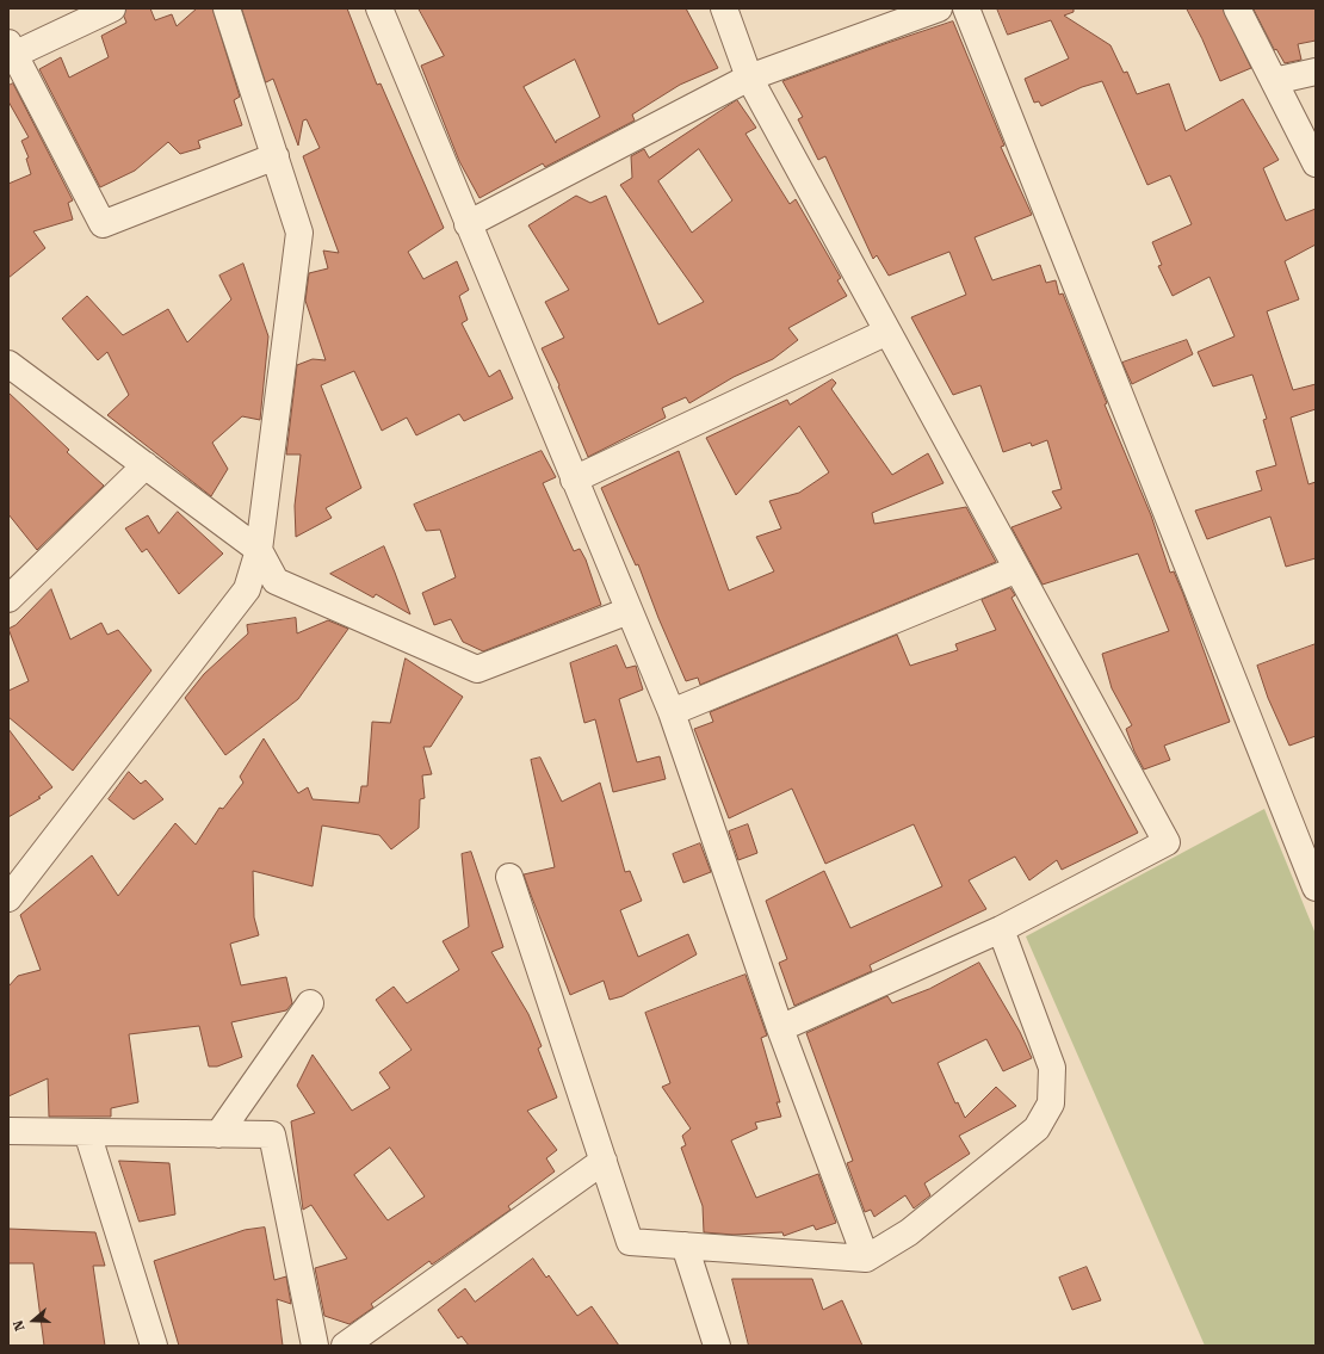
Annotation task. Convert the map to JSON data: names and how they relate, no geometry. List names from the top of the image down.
{
  "north": "left"
}
